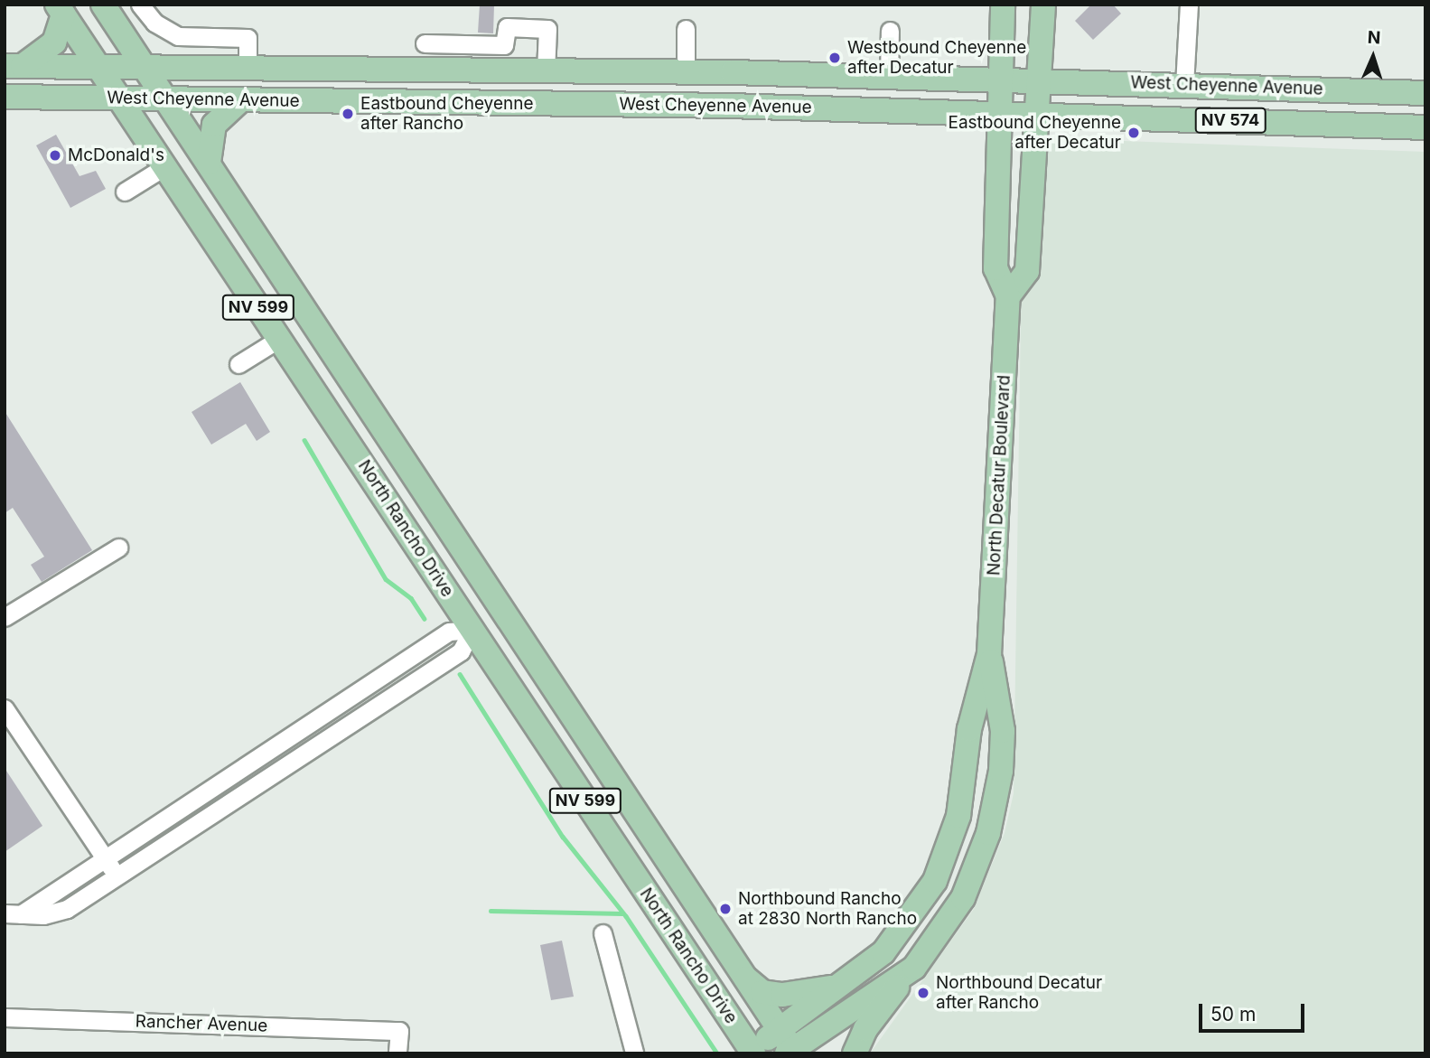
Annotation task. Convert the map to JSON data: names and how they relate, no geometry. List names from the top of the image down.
{
  "streets": {
    "main road": [
      "West Cheyenne Avenue",
      "NV 574",
      "NV 599",
      "North Decatur Boulevard",
      "North Rancho Drive"
    ],
    "street": ["Rancher Avenue"]
  },
  "crossings": [
    ["West Cheyenne Avenue", "North Decatur Boulevard"],
    ["West Cheyenne Avenue", "North Rancho Drive"],
    ["North Decatur Boulevard", "North Rancho Drive"]
  ],
  "places": [
    "Westbound Cheyenne after Decatur",
    "Eastbound Cheyenne after Rancho",
    "Eastbound Cheyenne after Decatur",
    "McDonald's",
    "Northbound Rancho at 2830 North Rancho",
    "Northbound Decatur after Rancho"
  ],
  "scale_bar": "50 m",
  "north": "top"
}
